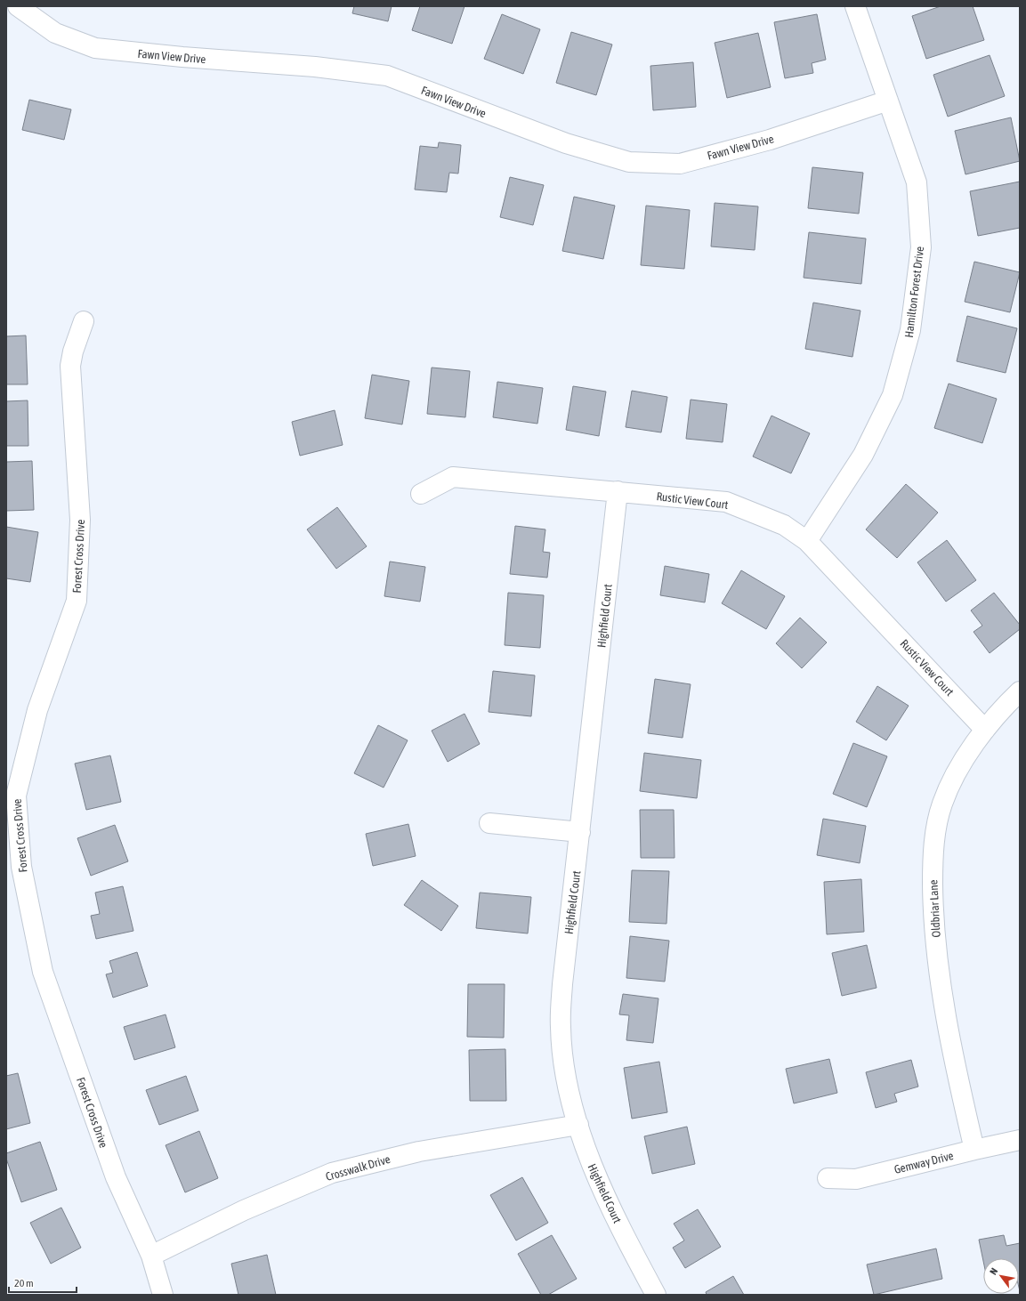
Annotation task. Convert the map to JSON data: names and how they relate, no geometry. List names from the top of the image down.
{
  "streets": {
    "street": [
      "Fawn View Drive",
      "Hamilton Forest Drive",
      "Rustic View Court",
      "Forest Cross Drive",
      "Highfield Court",
      "Oldbriar Lane",
      "Gemway Drive",
      "Crosswalk Drive"
    ]
  },
  "crossings": [
    ["Fawn View Drive", "Hamilton Forest Drive"],
    ["Hamilton Forest Drive", "Rustic View Court"],
    ["Rustic View Court", "Highfield Court"],
    ["Rustic View Court", "Oldbriar Lane"],
    ["Forest Cross Drive", "Crosswalk Drive"],
    ["Highfield Court", "Crosswalk Drive"],
    ["Oldbriar Lane", "Gemway Drive"]
  ],
  "scale_bar": "20 m",
  "north": "top left"
}
